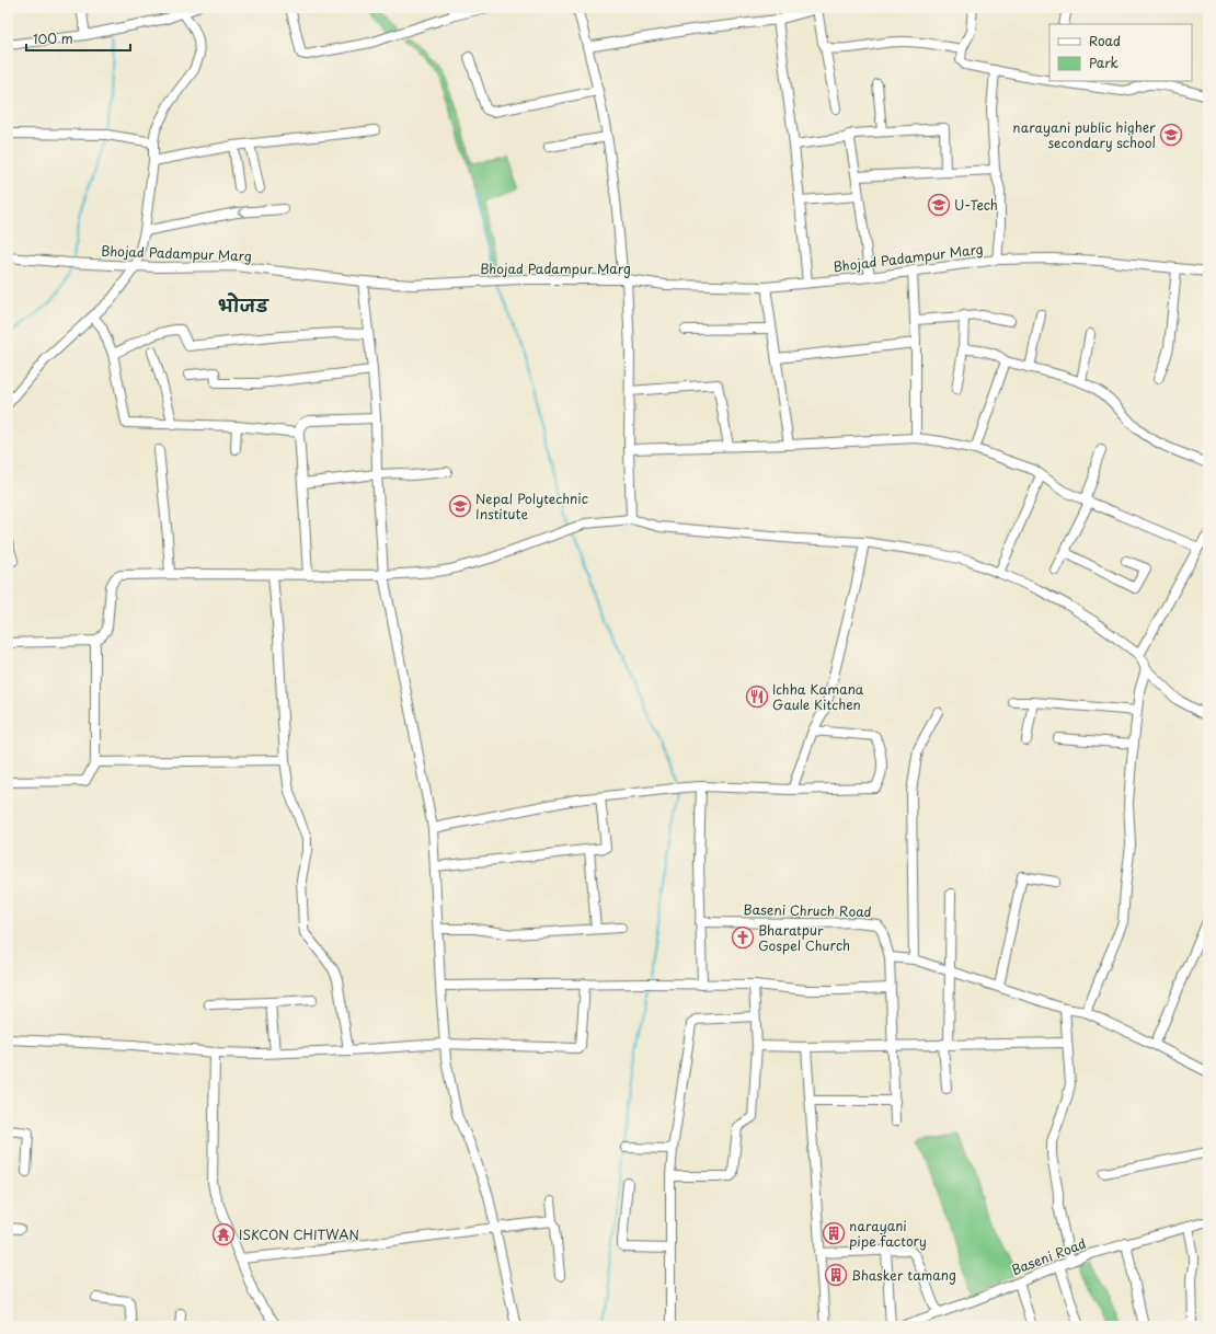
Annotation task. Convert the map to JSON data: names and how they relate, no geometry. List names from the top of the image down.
{
  "streets": {
    "street": ["Bhojad Padampur Marg", "Baseni Chruch Road", "Baseni Road"]
  },
  "districts": ["भोजड"],
  "places": {
    "school or university": ["narayani public higher secondary school", "U-Tech", "Nepal Polytechnic Institute"],
    "restaurant": ["Ichha Kamana Gaule Kitchen"],
    "church": ["Bharatpur Gospel Church"],
    "building": ["narayani pipe factory", "Bhasker tamang"],
    "temple": ["ISKCON CHITWAN"]
  },
  "legend": ["Road", "Park"],
  "scale_bar": "100 m"
}
